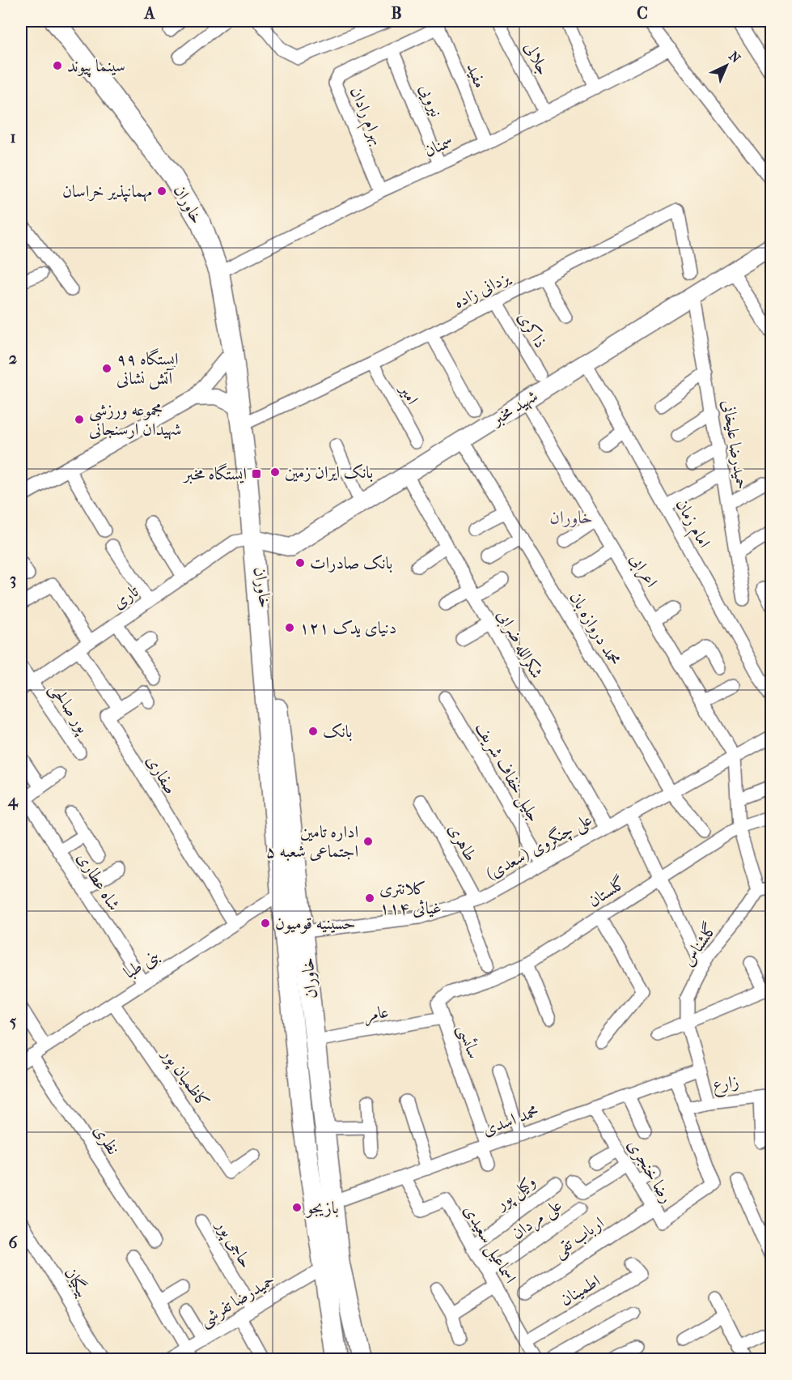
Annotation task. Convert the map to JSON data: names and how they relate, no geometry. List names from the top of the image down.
{
  "streets": {
    "main road": ["خاوران", "شهید مخبر"],
    "street": [
      "جلالی",
      "مفید",
      "نیرویی",
      "بهرام رادان",
      "سمنان",
      "یزدانی زاده",
      "ذاکری",
      "امیر",
      "حمیدرضا علیخانی",
      "امام زمان",
      "اعرابی",
      "تاری",
      "محمد دروازه بان",
      "شکرالله ضرابی",
      "پور صالحی",
      "جلیل خفاف شریف",
      "صفاری",
      "طاهری",
      "علی چنگروی (سعدی)",
      "شاه عطاری",
      "گلستان",
      "گلشناس",
      "بنی طبا",
      "عامر",
      "سائسی",
      "کاظمیان پور",
      "زارع",
      "محمد اسدی",
      "نظری",
      "رضا خنجری",
      "وکیل پور",
      "علی مردان",
      "ارباب تقی",
      "حاجی پور",
      "اسماعیل سعیدی",
      "بیگیان",
      "اطمینان",
      "حمیدرضا تفرشی"
    ]
  },
  "crossings": [
    ["جلالی", "سمنان"],
    ["مفید", "بهرام رادان"],
    ["مفید", "سمنان"],
    ["نیرویی", "بهرام رادان"],
    ["نیرویی", "سمنان"],
    ["بهرام رادان", "سمنان"],
    ["سمنان", "خاوران"],
    ["خاوران", "یزدانی زاده"],
    ["خاوران", "شهید مخبر"],
    ["خاوران", "تاری"],
    ["خاوران", "علی چنگروی (سعدی)"],
    ["خاوران", "بنی طبا"],
    ["خاوران", "عامر"],
    ["خاوران", "محمد اسدی"],
    ["خاوران", "حمیدرضا تفرشی"],
    ["یزدانی زاده", "ذاکری"],
    ["یزدانی زاده", "امیر"],
    ["شهید مخبر", "حمیدرضا علیخانی"],
    ["شهید مخبر", "امام زمان"],
    ["شهید مخبر", "اعرابی"],
    ["شهید مخبر", "تاری"],
    ["شهید مخبر", "محمد دروازه بان"],
    ["شهید مخبر", "شکرالله ضرابی"],
    ["اعرابی", "علی چنگروی (سعدی)"],
    ["تاری", "پور صالحی"],
    ["محمد دروازه بان", "علی چنگروی (سعدی)"],
    ["شکرالله ضرابی", "علی چنگروی (سعدی)"],
    ["جلیل خفاف شریف", "علی چنگروی (سعدی)"],
    ["صفاری", "بنی طبا"],
    ["طاهری", "علی چنگروی (سعدی)"],
    ["شاه عطاری", "بنی طبا"],
    ["گلستان", "سائسی"],
    ["گلشناس", "زارع"],
    ["گلشناس", "محمد اسدی"],
    ["بنی طبا", "کاظمیان پور"],
    ["بنی طبا", "نظری"],
    ["عامر", "سائسی"],
    ["سائسی", "محمد اسدی"],
    ["زارع", "رضا خنجری"],
    ["محمد اسدی", "رضا خنجری"],
    ["محمد اسدی", "اسماعیل سعیدی"],
    ["رضا خنجری", "ارباب تقی"],
    ["وکیل پور", "اسماعیل سعیدی"],
    ["علی مردان", "اسماعیل سعیدی"],
    ["حاجی پور", "حمیدرضا تفرشی"],
    ["اسماعیل سعیدی", "اطمینان"]
  ],
  "districts": ["خاوران"],
  "places": {
    "other": [
      "سینما پیوند",
      "مهمانپذیر خراسان",
      "ایستگاه ۹۹ آتش نشانی",
      "مجموعه ورزشی شهیدان ارسنجانی",
      "بانک ایران زمین",
      "بانک صادرات",
      "دنیای یدک ۱۲۱",
      "بانک",
      "اداره تامین اجتماعی شعبه ۵",
      "کلانتری ۱۱۴ غیاثی",
      "حسینیه قومیون",
      "بازیجو"
    ],
    "transit": ["ایستگاه مخبر"]
  },
  "north": "top right",
  "grid": {
    "columns": ["A", "B", "C"],
    "rows": [
      "1",
      "2",
      "3",
      "4",
      "5",
      "6"
    ]
  }
}
